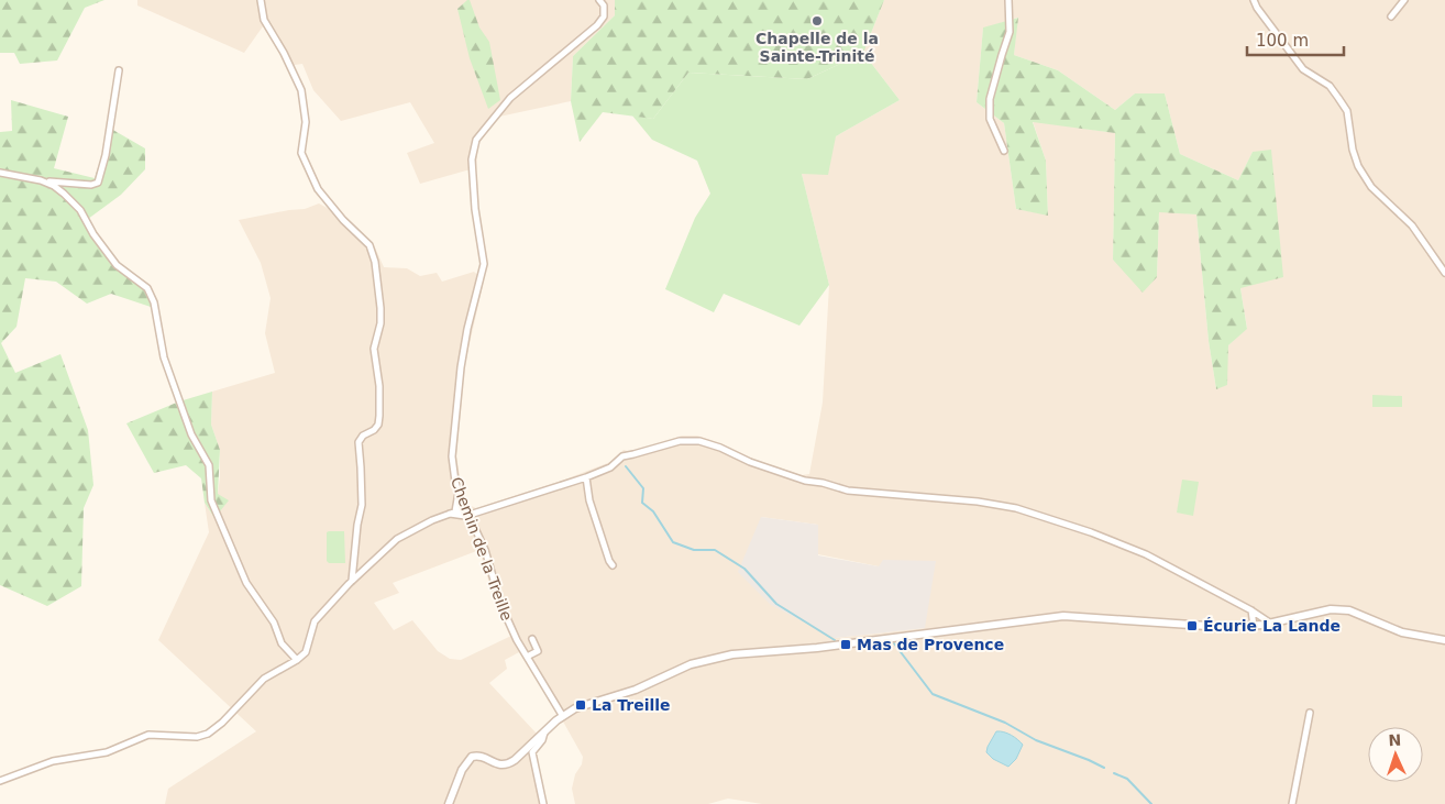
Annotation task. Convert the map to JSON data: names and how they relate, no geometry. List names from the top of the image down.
{
  "streets": {
    "street": ["Chemin de la Treille"]
  },
  "places": {
    "other": ["Chapelle de la Sainte-Trinité"],
    "transit": ["Écurie La Lande", "Mas de Provence", "La Treille"]
  },
  "scale_bar": "100 m",
  "north": "top"
}
